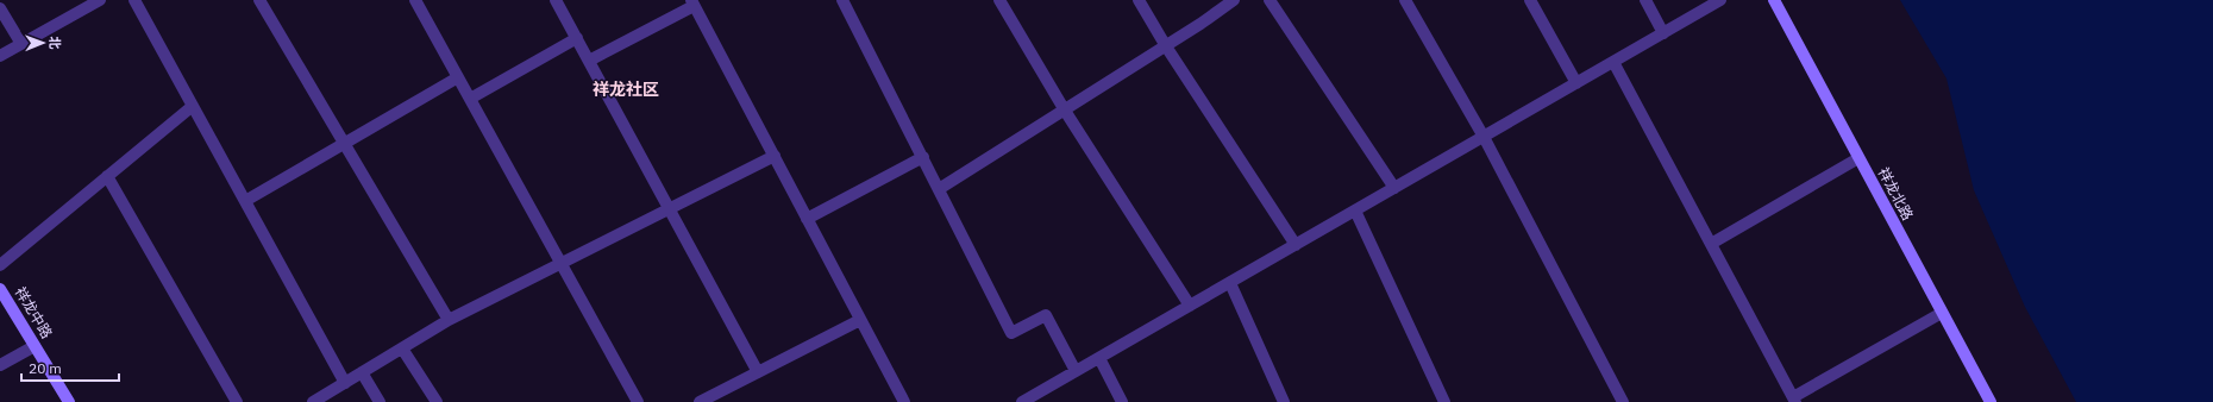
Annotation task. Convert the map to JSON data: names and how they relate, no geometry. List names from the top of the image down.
{
  "streets": {
    "street": ["祥龙北路", "祥龙中路"]
  },
  "districts": ["祥龙社区"],
  "scale_bar": "20 m",
  "north": "right"
}
